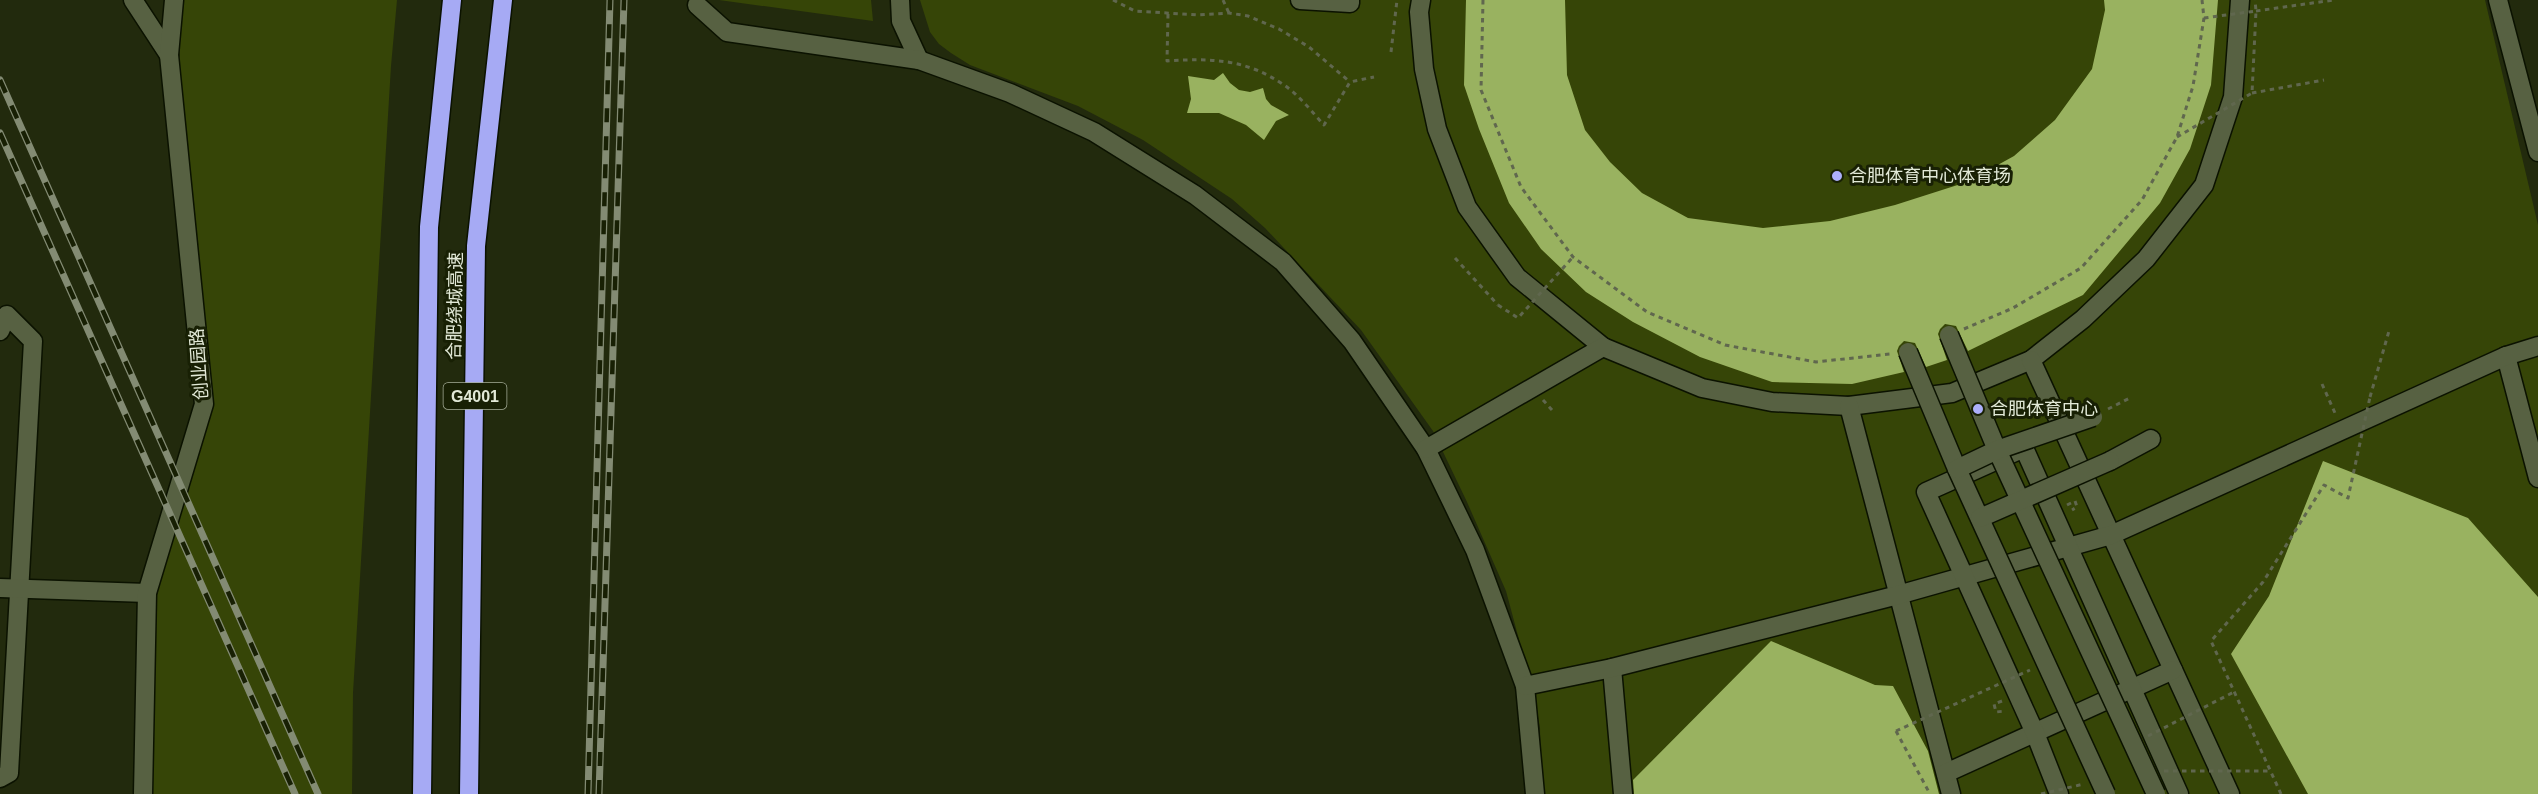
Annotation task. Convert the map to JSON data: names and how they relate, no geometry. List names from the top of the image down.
{
  "streets": {
    "highway": ["合肥绕城高速", "G4001"],
    "street": ["创业园路"]
  },
  "places": ["合肥体育中心体育场", "合肥体育中心"]
}
